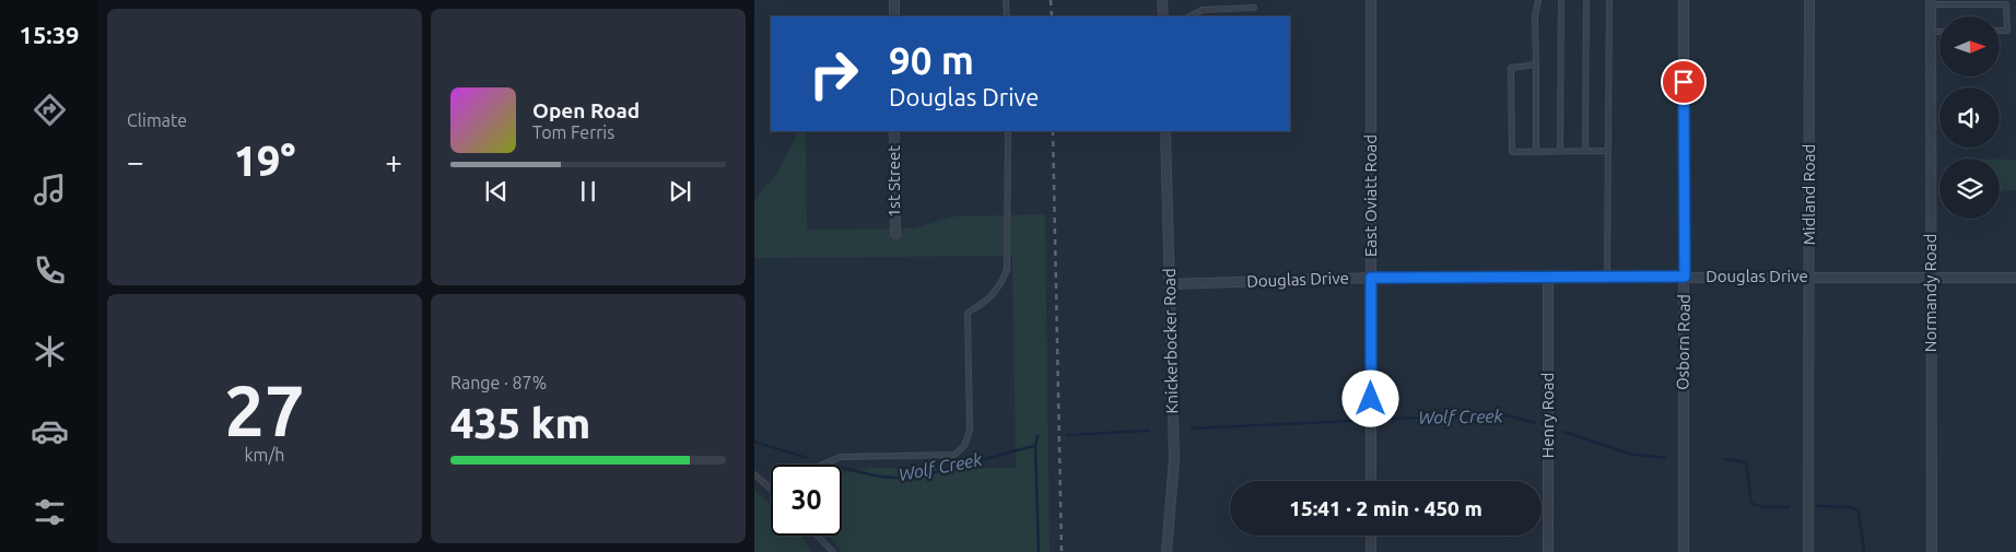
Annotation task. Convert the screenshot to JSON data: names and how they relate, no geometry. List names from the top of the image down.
{
  "streets": {
    "street": [
      "1st Street",
      "Midland Road",
      "East Oviatt Road",
      "Douglas Drive",
      "Normandy Road",
      "Knickerbocker Road",
      "Osborn Road",
      "Henry Road"
    ]
  },
  "crossings": [
    ["Midland Road", "Douglas Drive"],
    ["East Oviatt Road", "Douglas Drive"],
    ["Douglas Drive", "Normandy Road"],
    ["Douglas Drive", "Knickerbocker Road"],
    ["Douglas Drive", "Osborn Road"],
    ["Douglas Drive", "Henry Road"]
  ],
  "water": ["Wolf Creek"],
  "north": "right",
  "page": {
    "tabs": "15:39",
    "tile": [
      "Climate",
      ["27", "km/h"],
      ["Range · 87%", "435 km"]
    ],
    "turn": ["90 m", "Douglas Drive"],
    "song": ["Open Road", "Tom Ferris"],
    "heat": ["−", "19°", "+"],
    "limit": "30",
    "trip": "15:41 · 2 min · 450 m"
  }
}
